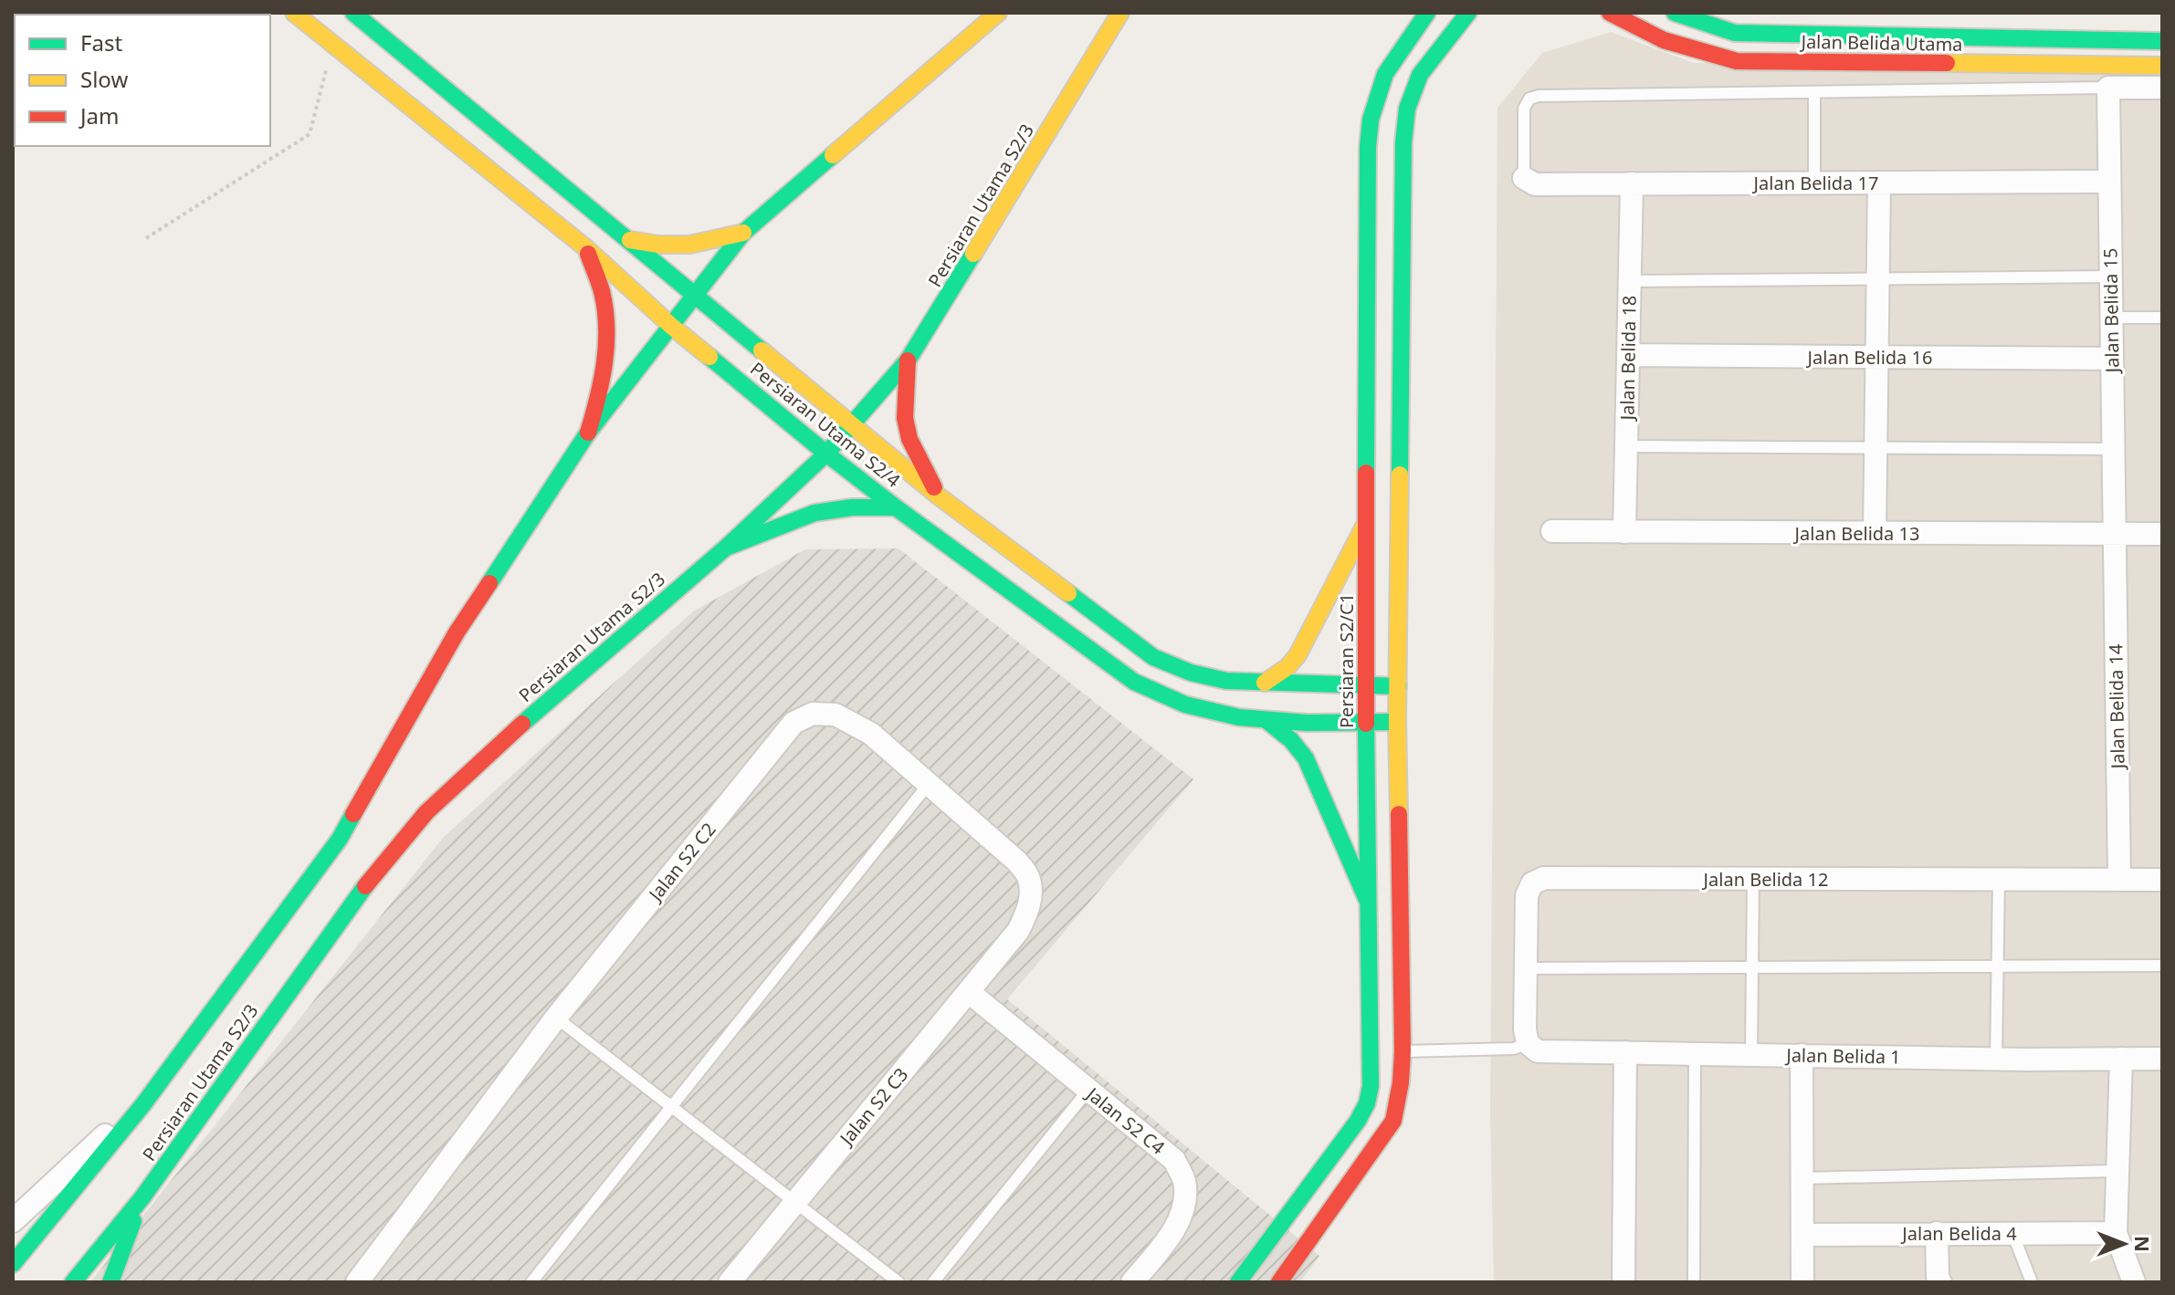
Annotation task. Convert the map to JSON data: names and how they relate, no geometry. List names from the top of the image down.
{
  "streets": {
    "main road": [
      "Jalan Belida Utama",
      "Persiaran Utama S2/3",
      "Persiaran Utama S2/4",
      "Persiaran S2/C1"
    ],
    "street": [
      "Jalan Belida 17",
      "Jalan Belida 15",
      "Jalan Belida 16",
      "Jalan Belida 18",
      "Jalan Belida 13",
      "Jalan Belida 14",
      "Jalan S2 C2",
      "Jalan Belida 12",
      "Jalan Belida 1",
      "Jalan S2 C3",
      "Jalan S2 C4",
      "Jalan Belida 4"
    ]
  },
  "crossings": [
    ["Jalan Belida 17", "Jalan Belida 15"],
    ["Jalan Belida 17", "Jalan Belida 18"],
    ["Persiaran Utama S2/3", "Persiaran Utama S2/4"],
    ["Jalan Belida 15", "Jalan Belida 16"],
    ["Jalan Belida 15", "Jalan Belida 13"],
    ["Jalan Belida 15", "Jalan Belida 14"],
    ["Jalan Belida 16", "Jalan Belida 18"],
    ["Jalan Belida 18", "Jalan Belida 13"],
    ["Persiaran Utama S2/4", "Persiaran S2/C1"],
    ["Jalan Belida 13", "Jalan Belida 14"],
    ["Jalan Belida 14", "Jalan Belida 12"],
    ["Jalan S2 C2", "Jalan S2 C3"],
    ["Jalan Belida 12", "Jalan Belida 1"],
    ["Jalan S2 C3", "Jalan S2 C4"]
  ],
  "legend": ["Fast", "Slow", "Jam"],
  "north": "right"
}
